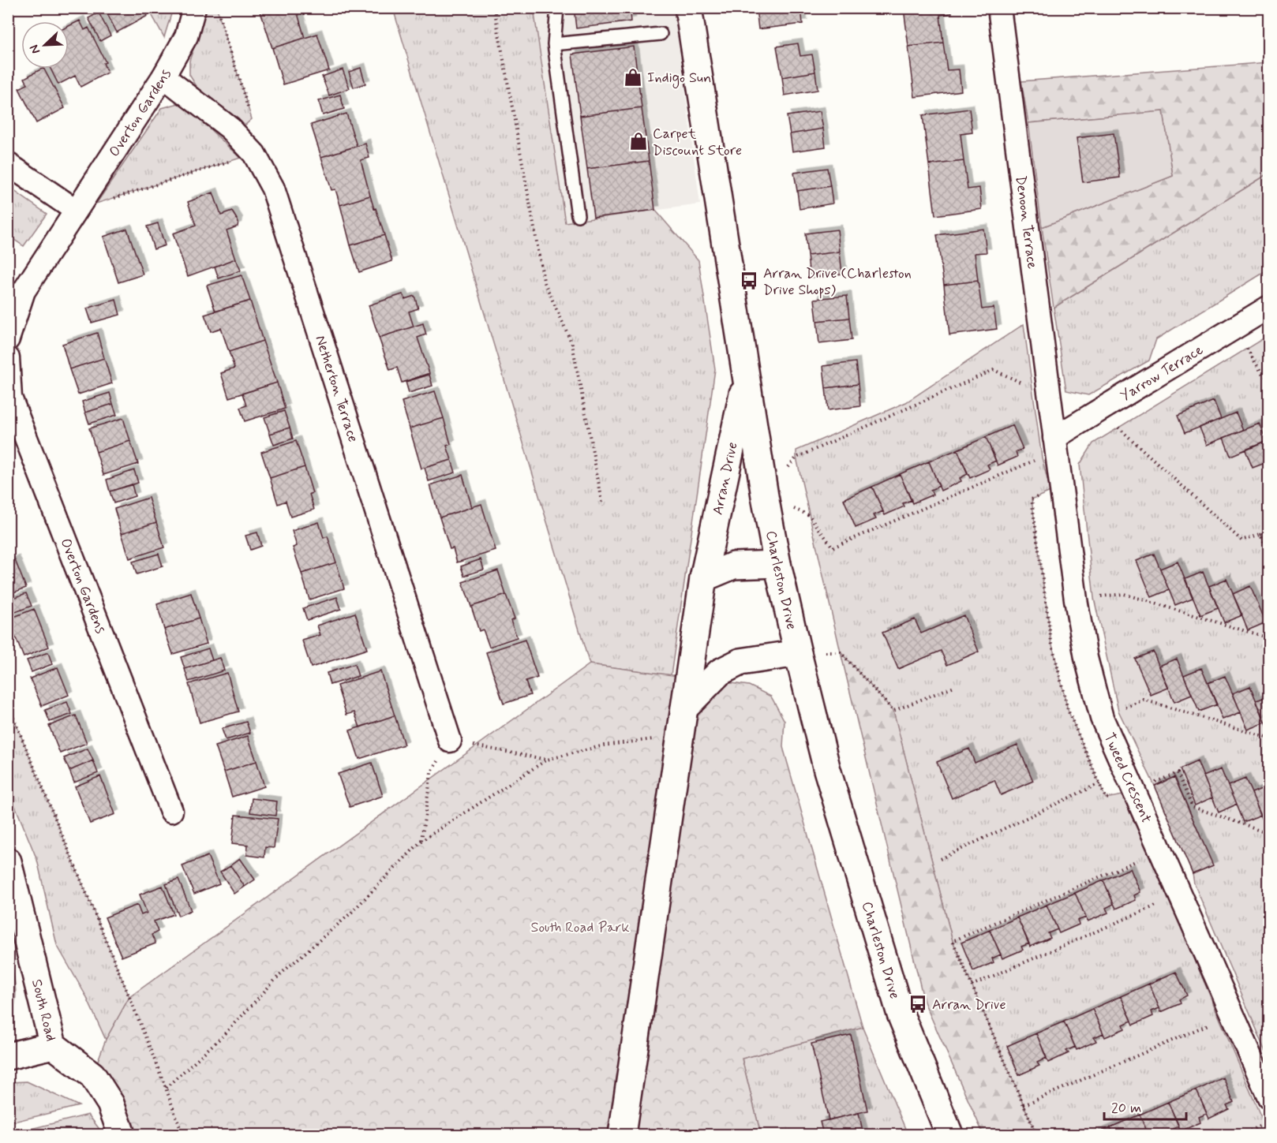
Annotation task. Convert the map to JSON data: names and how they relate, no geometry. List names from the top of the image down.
{
  "streets": {
    "street": [
      "Overton Gardens",
      "Denoon Terrace",
      "Yarrow Terrace",
      "Netherton Terrace",
      "Arran Drive",
      "Charleston Drive",
      "Tweed Crescent",
      "South Road"
    ]
  },
  "crossings": [
    ["Overton Gardens", "Netherton Terrace"],
    ["Denoon Terrace", "Yarrow Terrace"],
    ["Denoon Terrace", "Tweed Crescent"],
    ["Yarrow Terrace", "Tweed Crescent"],
    ["Arran Drive", "Charleston Drive"]
  ],
  "parks": ["South Road Park"],
  "places": {
    "shop": ["Indigo Sun", "Carpet Discount Store"],
    "bus stop": ["Arran Drive (Charleston Drive Shops)", "Arran Drive"]
  },
  "scale_bar": "20 m",
  "north": "bottom left"
}
